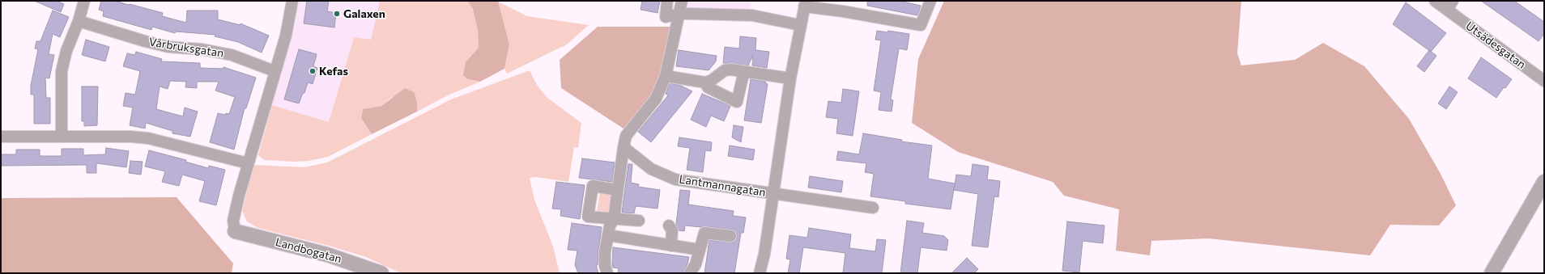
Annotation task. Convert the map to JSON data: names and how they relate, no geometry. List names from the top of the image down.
{
  "streets": {
    "street": [
      "Utsädesgatan",
      "Vårbruksgatan",
      "Lantmannagatan",
      "Landbogatan"
    ]
  },
  "places": ["Galaxen", "Kefas"]
}
